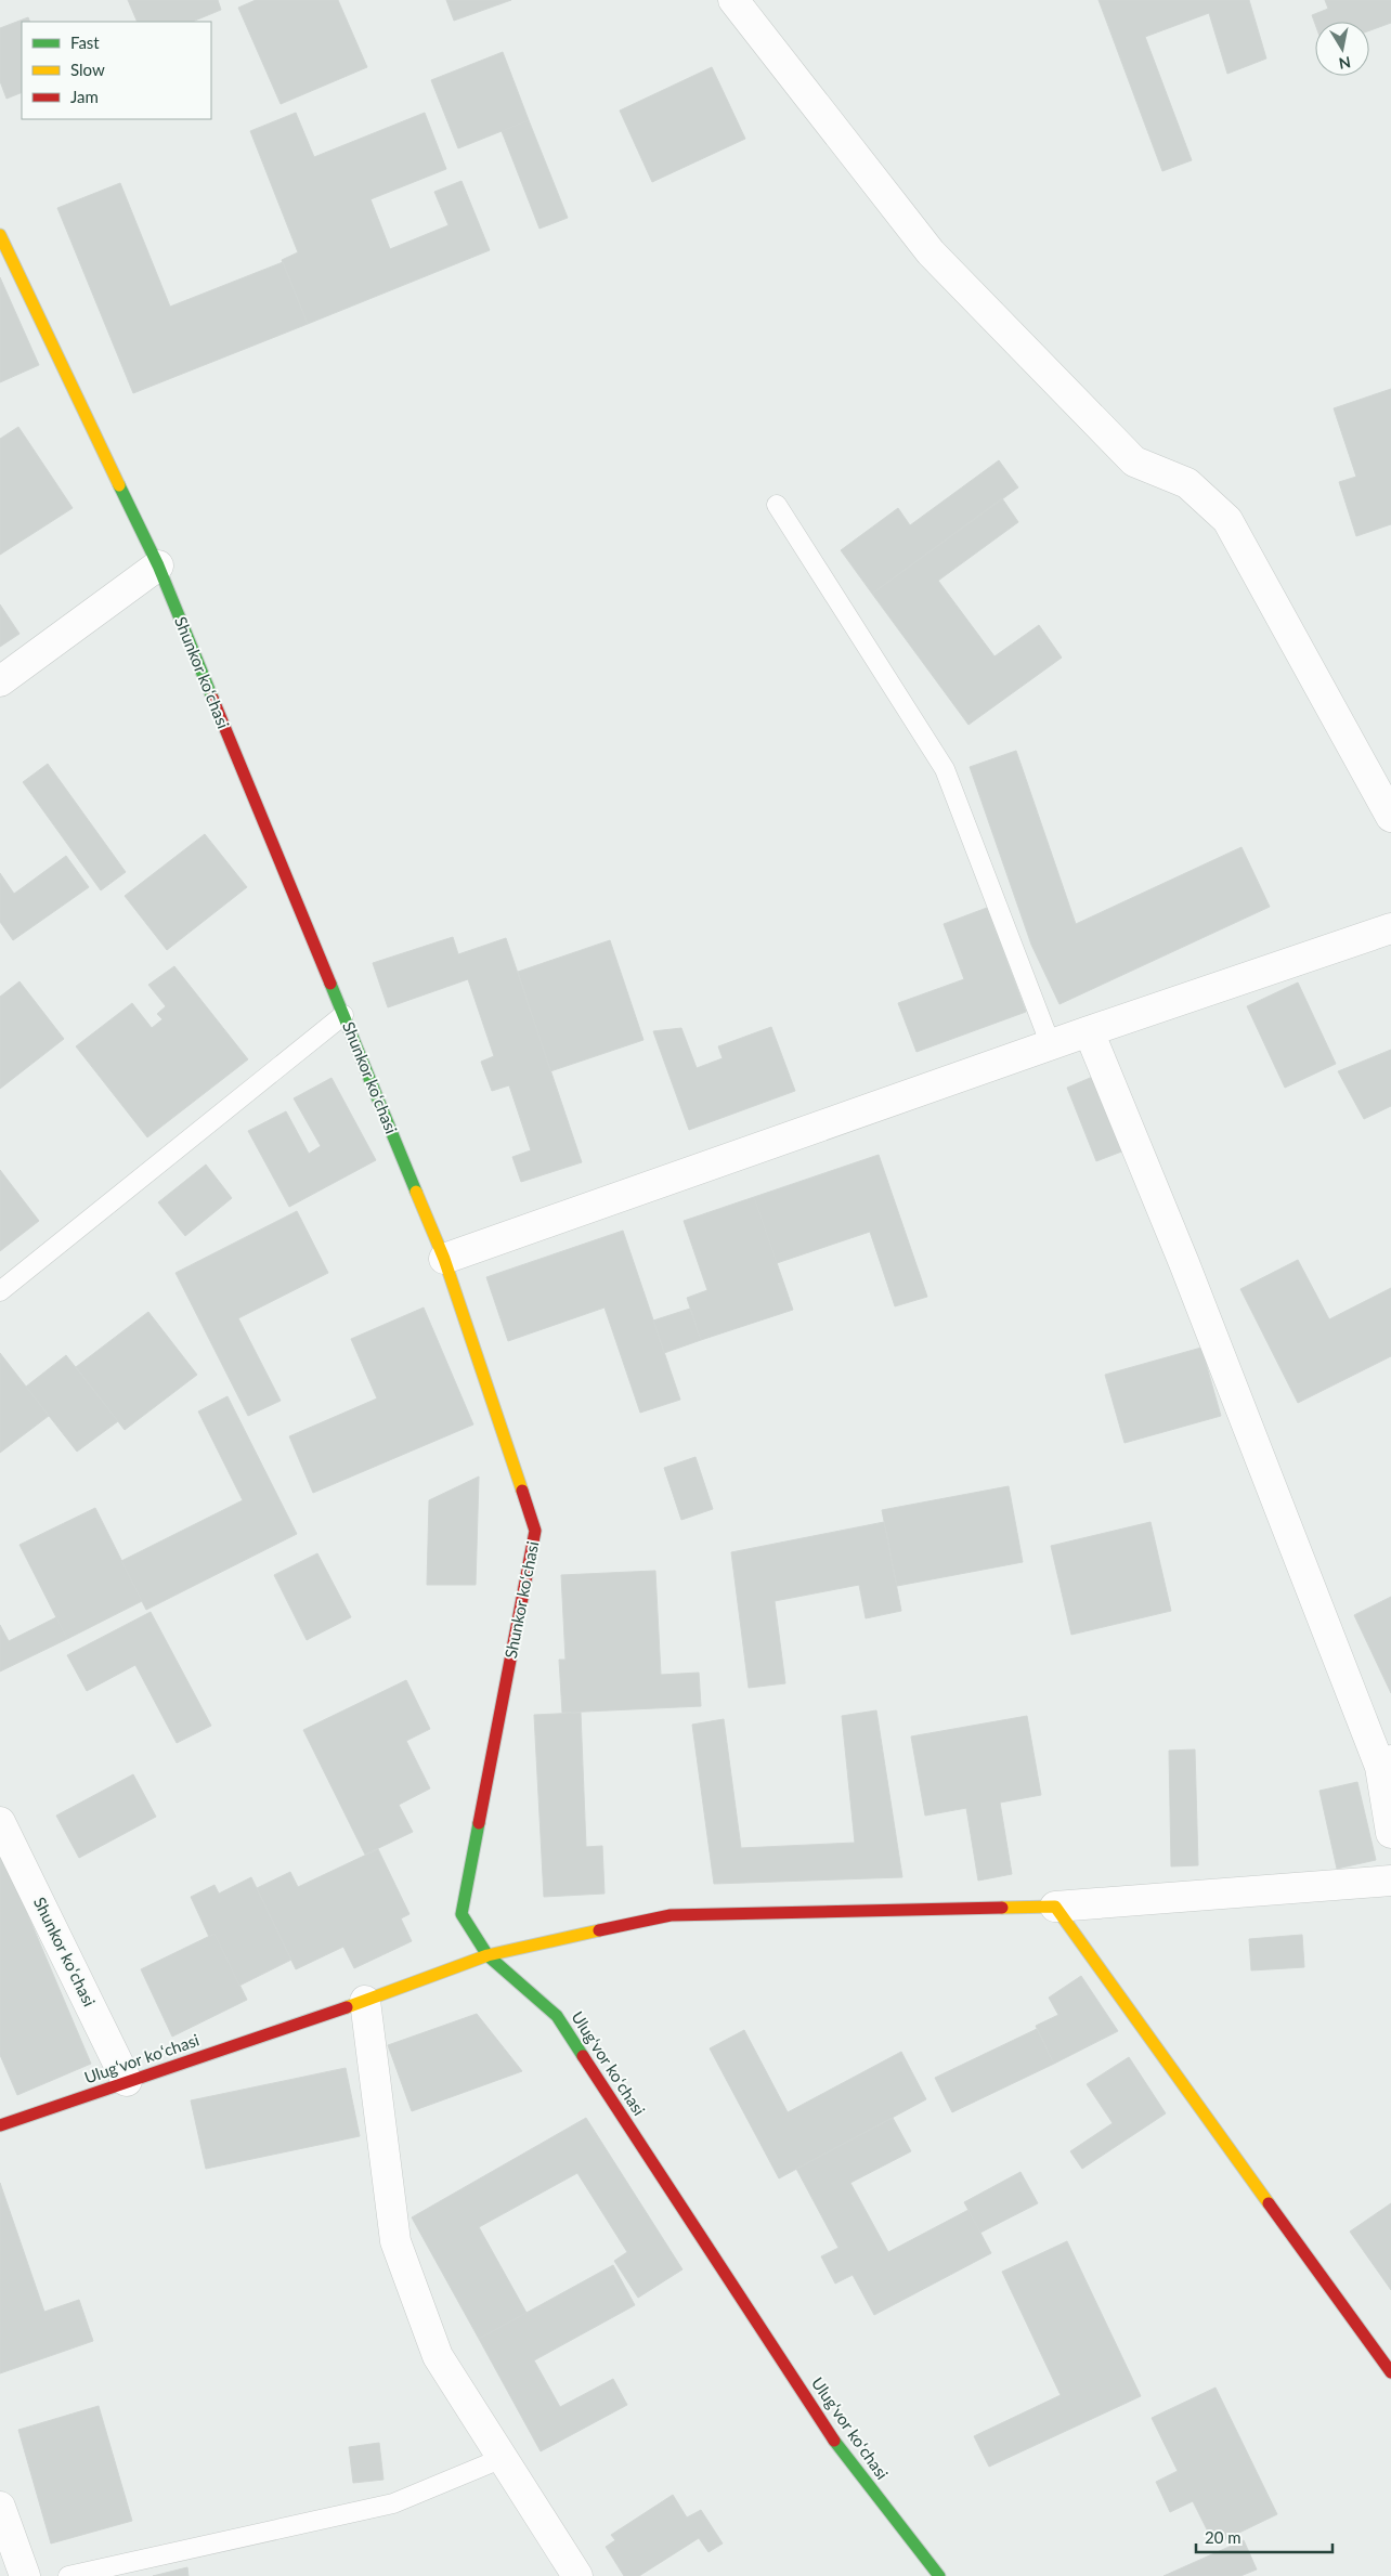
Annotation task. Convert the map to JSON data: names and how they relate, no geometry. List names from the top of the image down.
{
  "streets": {
    "street": ["Shunkor koʻchasi", "Ulugʻvor koʻchasi"]
  },
  "crossings": [
    ["Shunkor koʻchasi", "Ulugʻvor koʻchasi"]
  ],
  "legend": ["Fast", "Slow", "Jam"],
  "scale_bar": "20 m",
  "north": "bottom"
}
